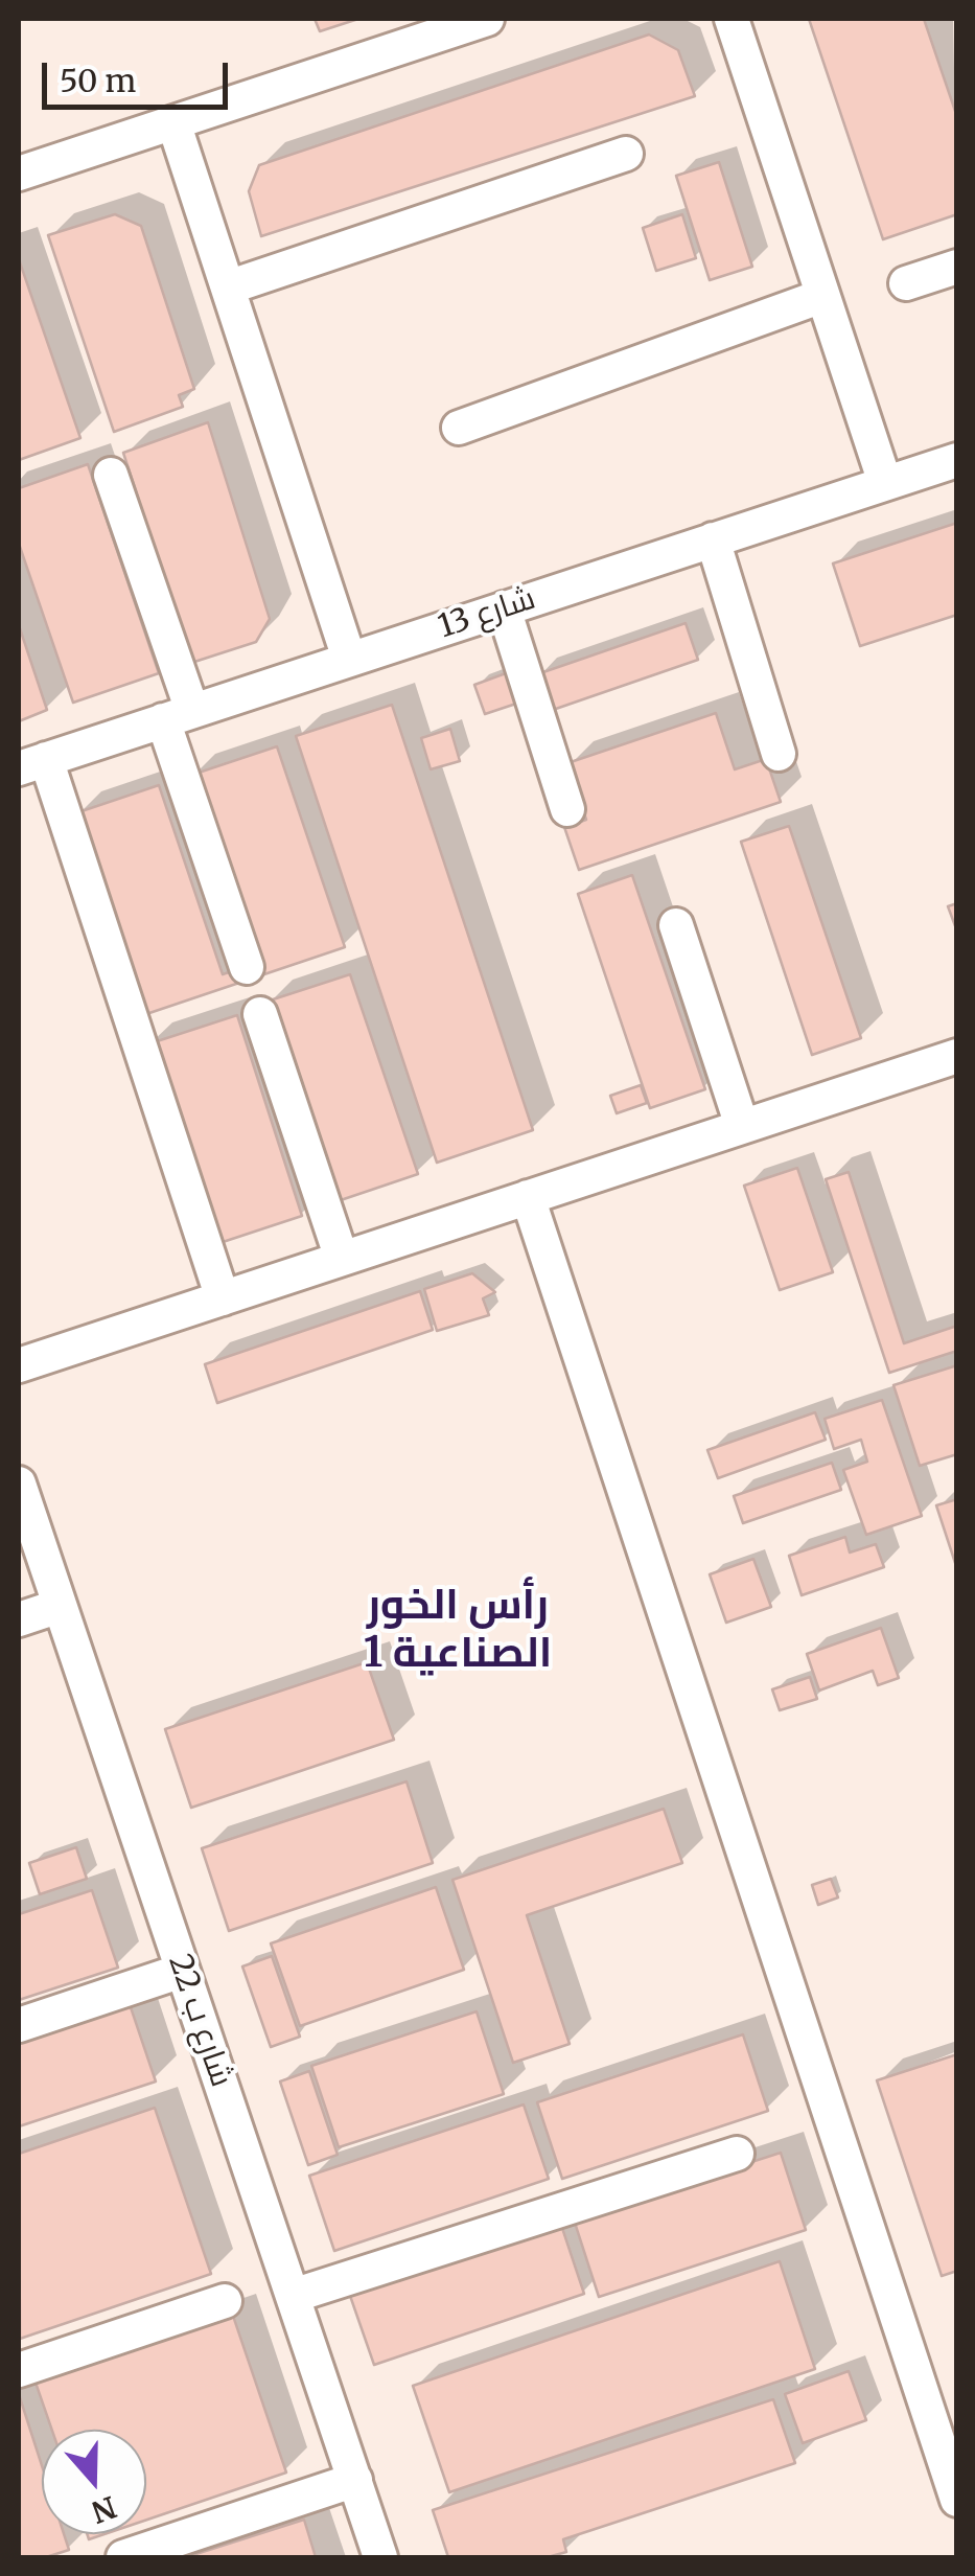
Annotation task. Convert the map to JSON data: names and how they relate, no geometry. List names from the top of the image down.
{
  "streets": {
    "street": ["شارع 13", "شارع ب 22"]
  },
  "districts": ["رأس الخور الصناعية 1"],
  "scale_bar": "50 m",
  "north": "bottom"
}
